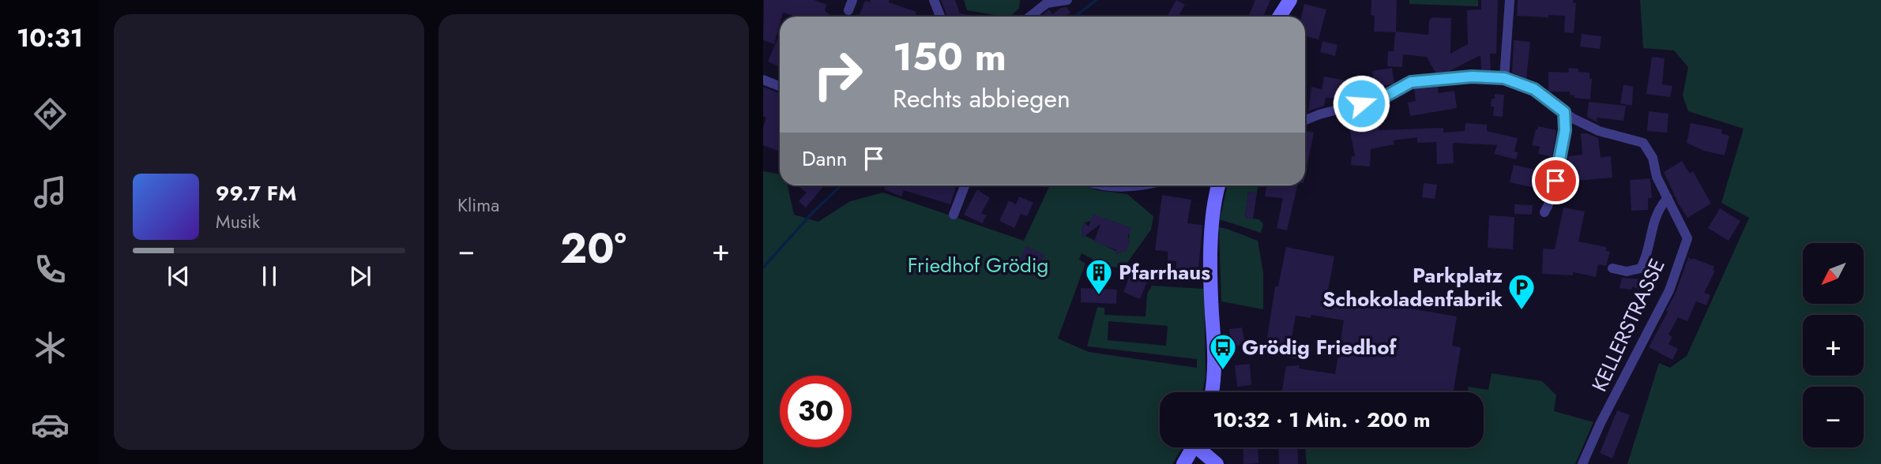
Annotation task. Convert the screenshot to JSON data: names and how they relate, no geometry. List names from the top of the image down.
{
  "streets": {
    "street": ["KELLERSTRASSE"]
  },
  "parks": ["Friedhof Grödig"],
  "places": {
    "building": ["Pfarrhaus"],
    "parking": ["Parkplatz Schokoladenfabrik"],
    "bus stop": ["Grödig Friedhof"]
  },
  "north": "bottom left",
  "page": {
    "tabs": "10:31",
    "tile": "Klima",
    "turn": ["150 m", "Rechts abbiegen"],
    "then": "Dann",
    "song": ["99.7 FM", "Musik"],
    "heat": ["−", "20°", "+"],
    "map_buttons": ["+", "−"],
    "limit": "30",
    "trip": "10:32 · 1 Min. · 200 m"
  }
}
